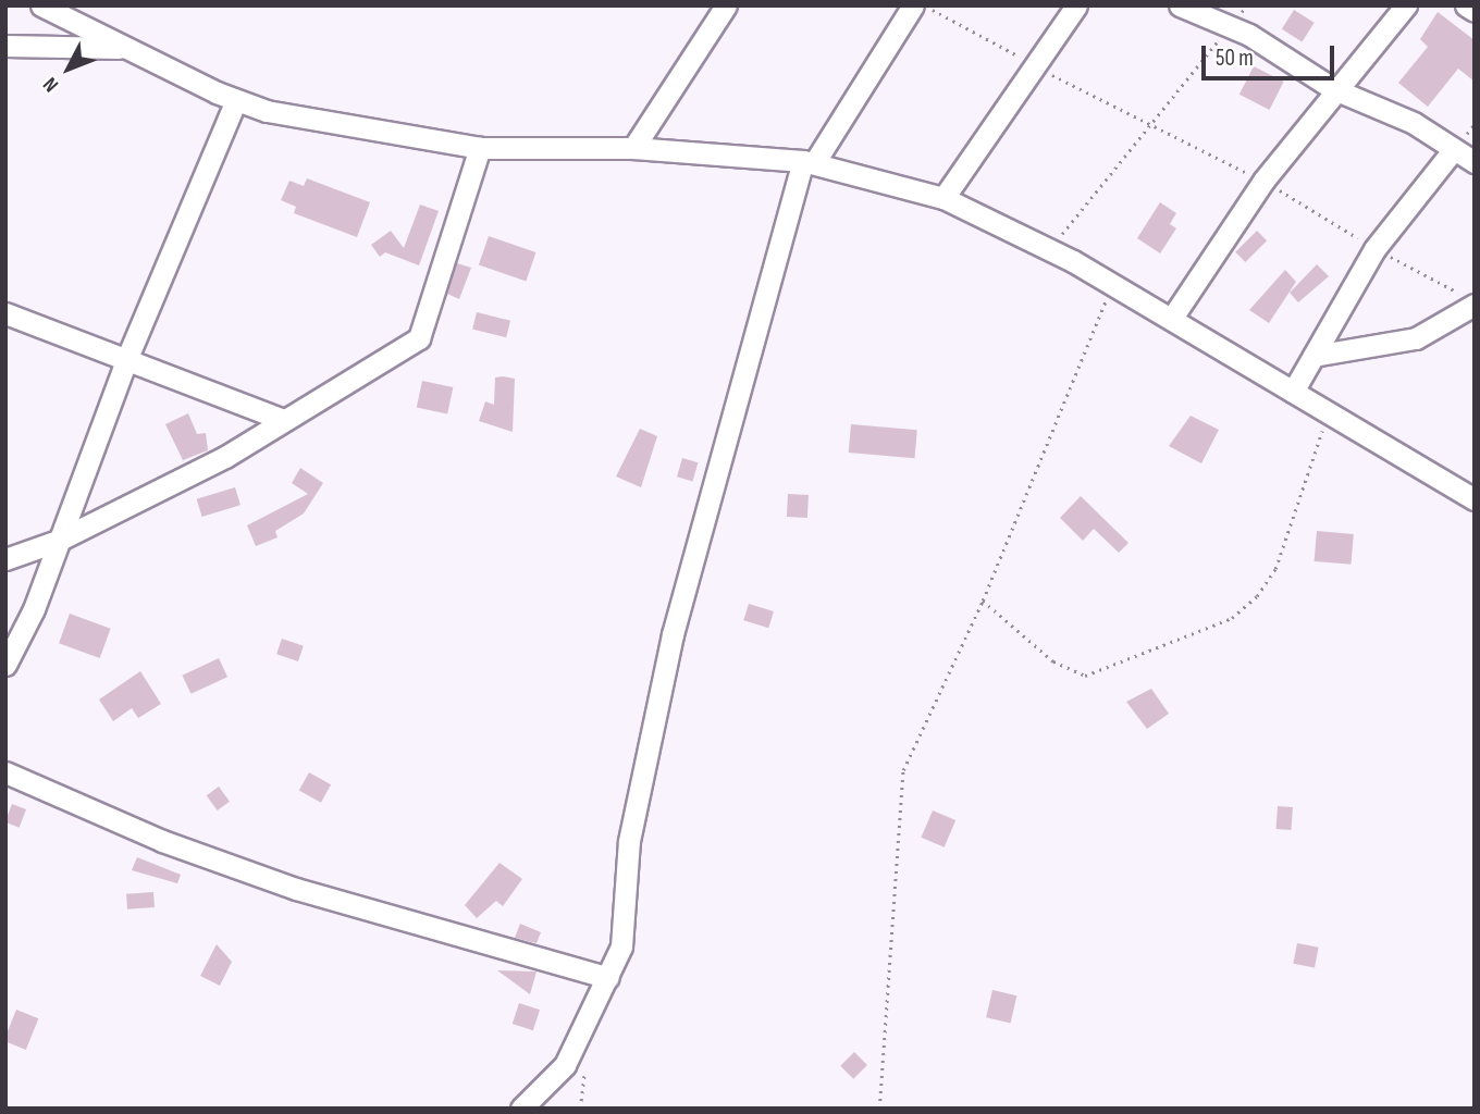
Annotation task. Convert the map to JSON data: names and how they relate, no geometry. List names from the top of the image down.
{
  "scale_bar": "50 m",
  "north": "bottom left"
}
